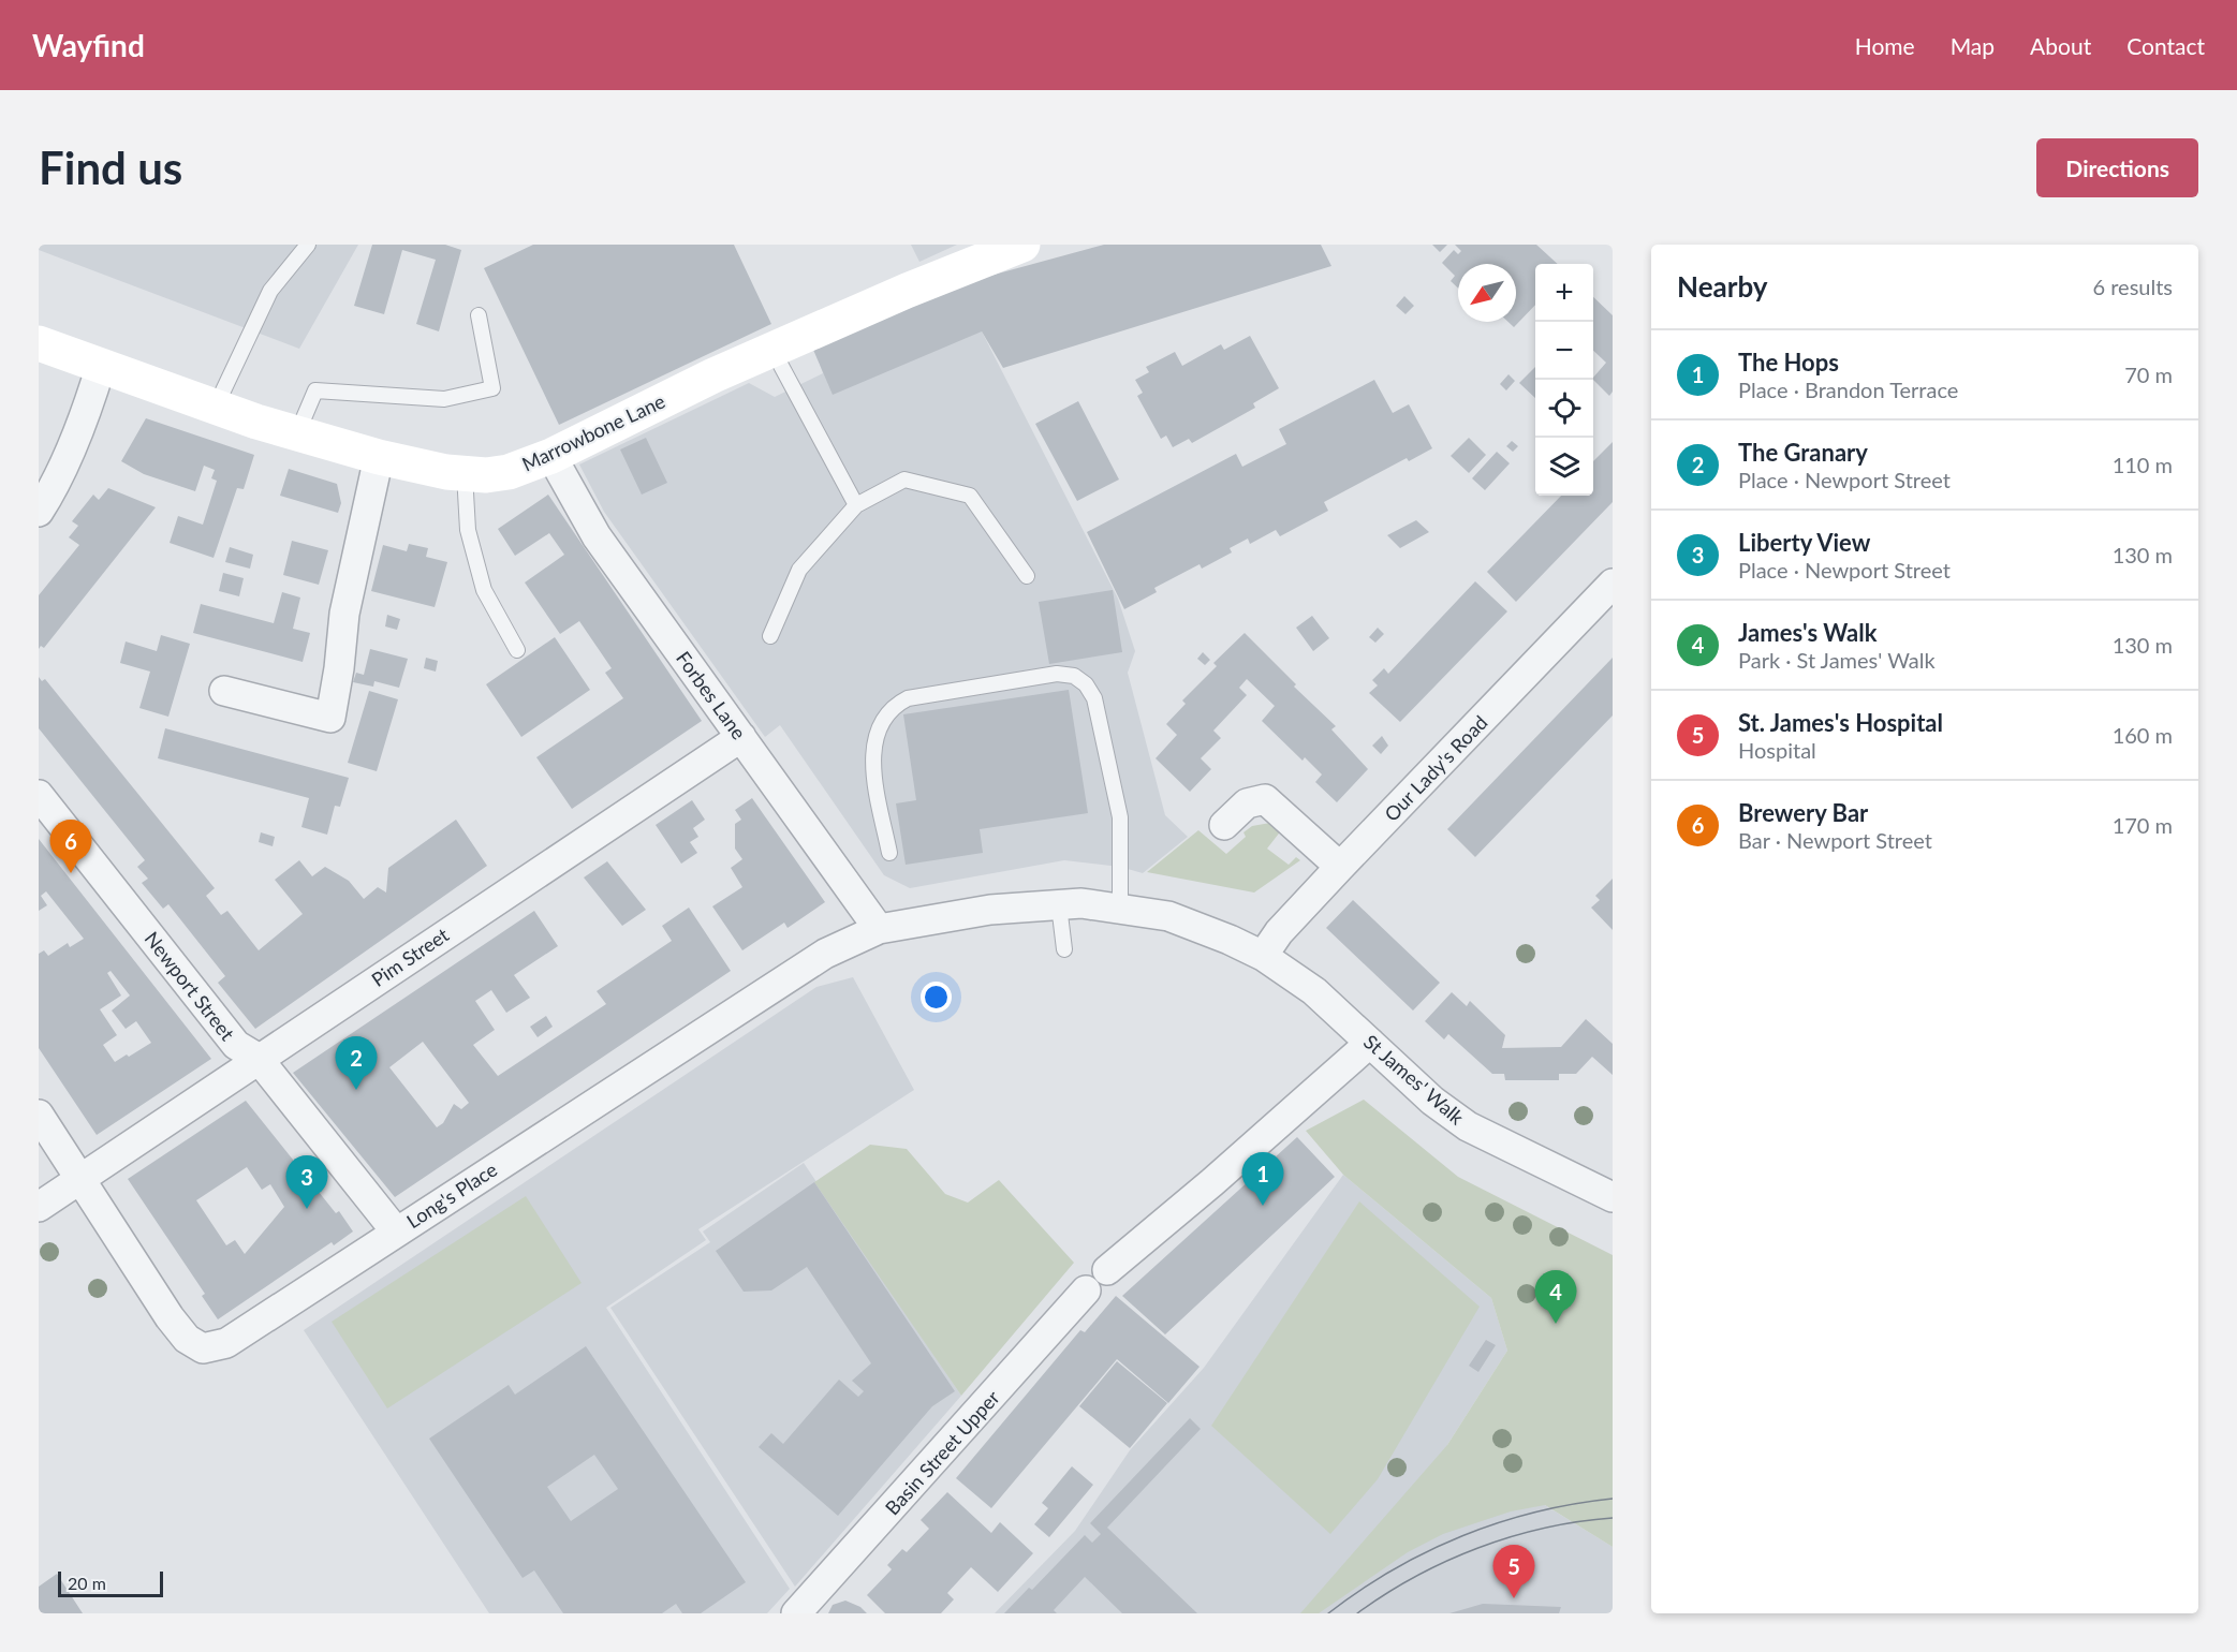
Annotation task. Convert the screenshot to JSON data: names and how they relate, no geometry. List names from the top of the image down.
{
  "streets": {
    "main road": ["Marrowbone Lane"],
    "street": [
      "Forbes Lane",
      "Our Lady's Road",
      "Pim Street",
      "Newport Street",
      "St James' Walk",
      "Long's Place",
      "Basin Street Upper"
    ]
  },
  "crossings": [
    ["Marrowbone Lane", "Forbes Lane"],
    ["Forbes Lane", "Pim Street"],
    ["Forbes Lane", "Long's Place"],
    ["Our Lady's Road", "St James' Walk"],
    ["Pim Street", "Newport Street"],
    ["Pim Street", "Long's Place"],
    ["Newport Street", "Long's Place"],
    ["St James' Walk", "Long's Place"]
  ],
  "scale_bar": "20 m",
  "north": "bottom left",
  "page": {
    "header": "Wayfind",
    "nav": [
      "Home",
      "Map",
      "About",
      "Contact"
    ],
    "buttons": "Directions",
    "title": "Find us",
    "heading": ["Nearby", "6 results"],
    "map_buttons": ["+", "−"],
    "list": [
      {
        "mark": "1",
        "name": "The Hops",
        "note": "Place · Brandon Terrace",
        "value": "70 m"
      },
      {
        "mark": "2",
        "name": "The Granary",
        "note": "Place · Newport Street",
        "value": "110 m"
      },
      {
        "mark": "3",
        "name": "Liberty View",
        "note": "Place · Newport Street",
        "value": "130 m"
      },
      {
        "mark": "4",
        "name": "James's Walk",
        "note": "Park · St James' Walk",
        "value": "130 m"
      },
      {
        "mark": "5",
        "name": "St. James's Hospital",
        "note": "Hospital",
        "value": "160 m"
      },
      {
        "mark": "6",
        "name": "Brewery Bar",
        "note": "Bar · Newport Street",
        "value": "170 m"
      }
    ],
    "pins": [
      "6",
      "2",
      "1",
      "3",
      "4",
      "5"
    ],
    "scale": "20 m"
  }
}
